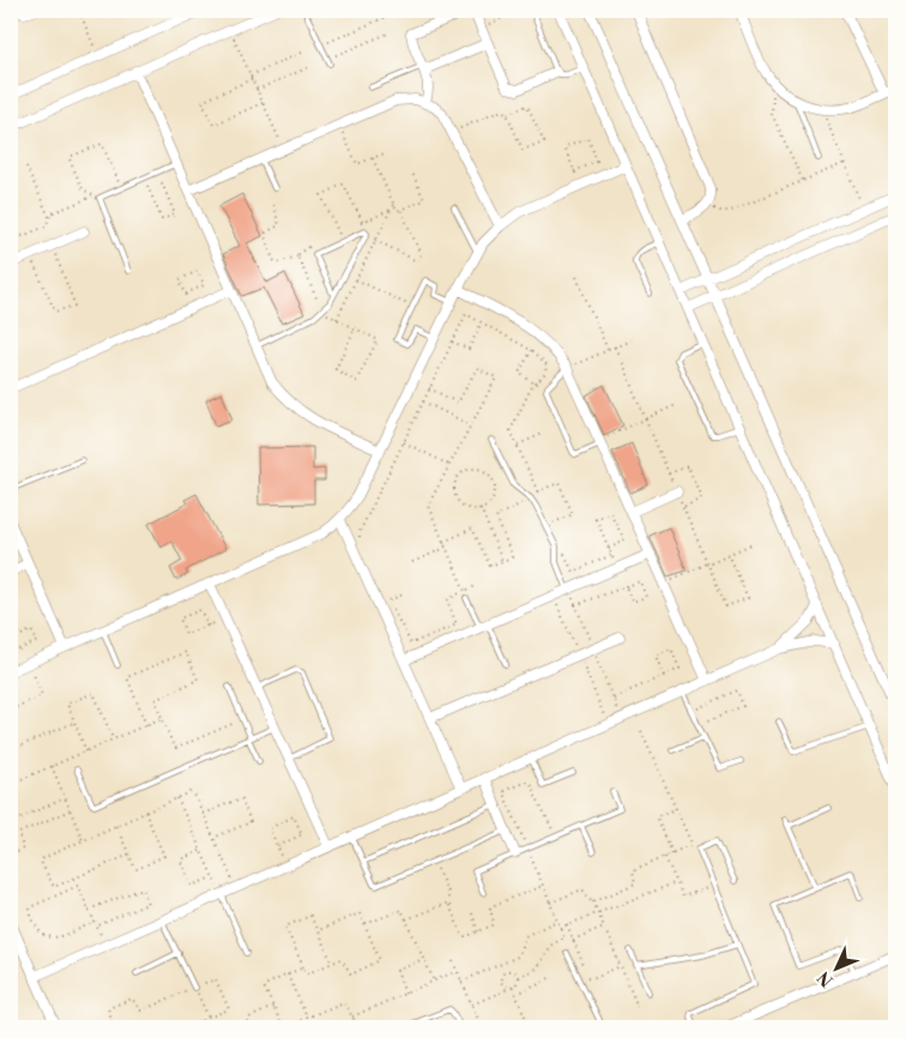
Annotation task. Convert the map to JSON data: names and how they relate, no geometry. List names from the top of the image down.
{
  "north": "bottom left"
}
